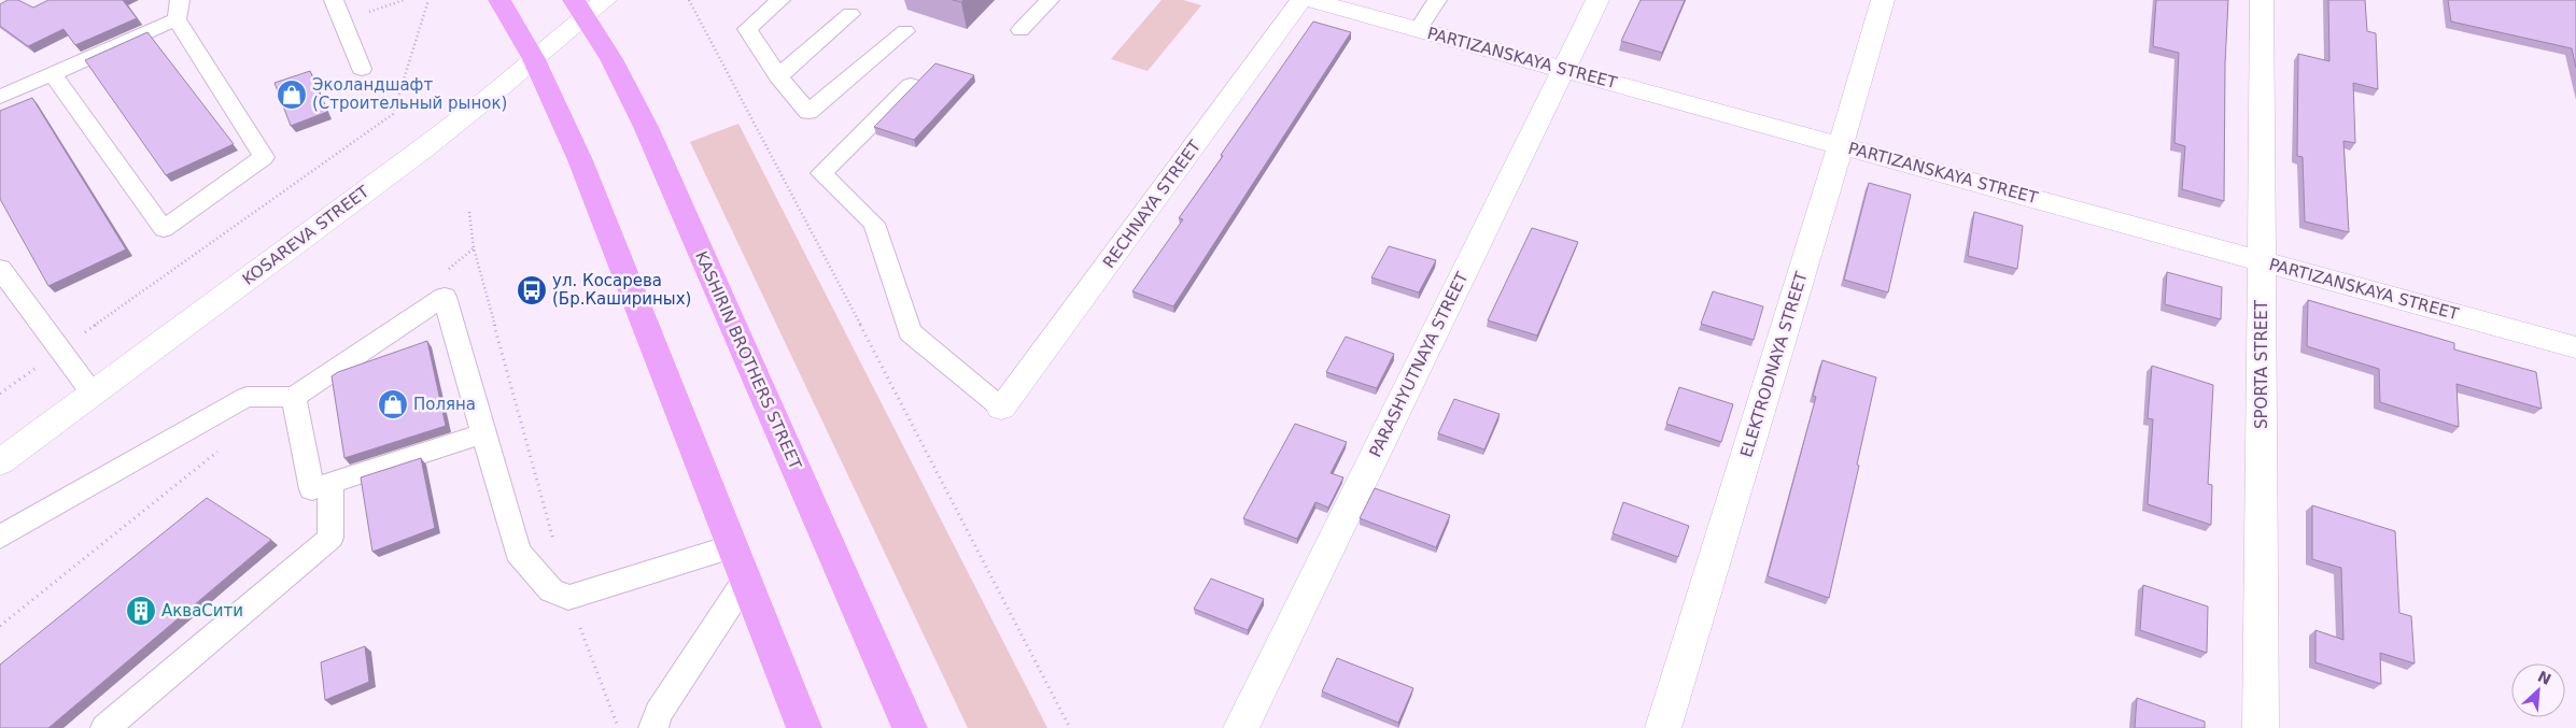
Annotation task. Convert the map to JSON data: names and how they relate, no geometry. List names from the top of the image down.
{
  "streets": {
    "main road": ["KASHIRIN BROTHERS STREET"],
    "street": [
      "PARTIZANSKAYA STREET",
      "RECHNAYA STREET",
      "KOSAREVA STREET",
      "PARASHYUTNAYA STREET",
      "ELEKTRODNAYA STREET",
      "SPORTA STREET"
    ]
  },
  "crossings": [
    ["PARTIZANSKAYA STREET", "PARASHYUTNAYA STREET"],
    ["PARTIZANSKAYA STREET", "ELEKTRODNAYA STREET"],
    ["PARTIZANSKAYA STREET", "SPORTA STREET"],
    ["KOSAREVA STREET", "KASHIRIN BROTHERS STREET"]
  ],
  "places": {
    "shop": ["Эколандшафт (Строительный рынок)", "Поляна"],
    "bus stop": ["ул. Косарева (Бр.Кашириных)"],
    "building": ["АкваСити"]
  },
  "north": "top right"
}
